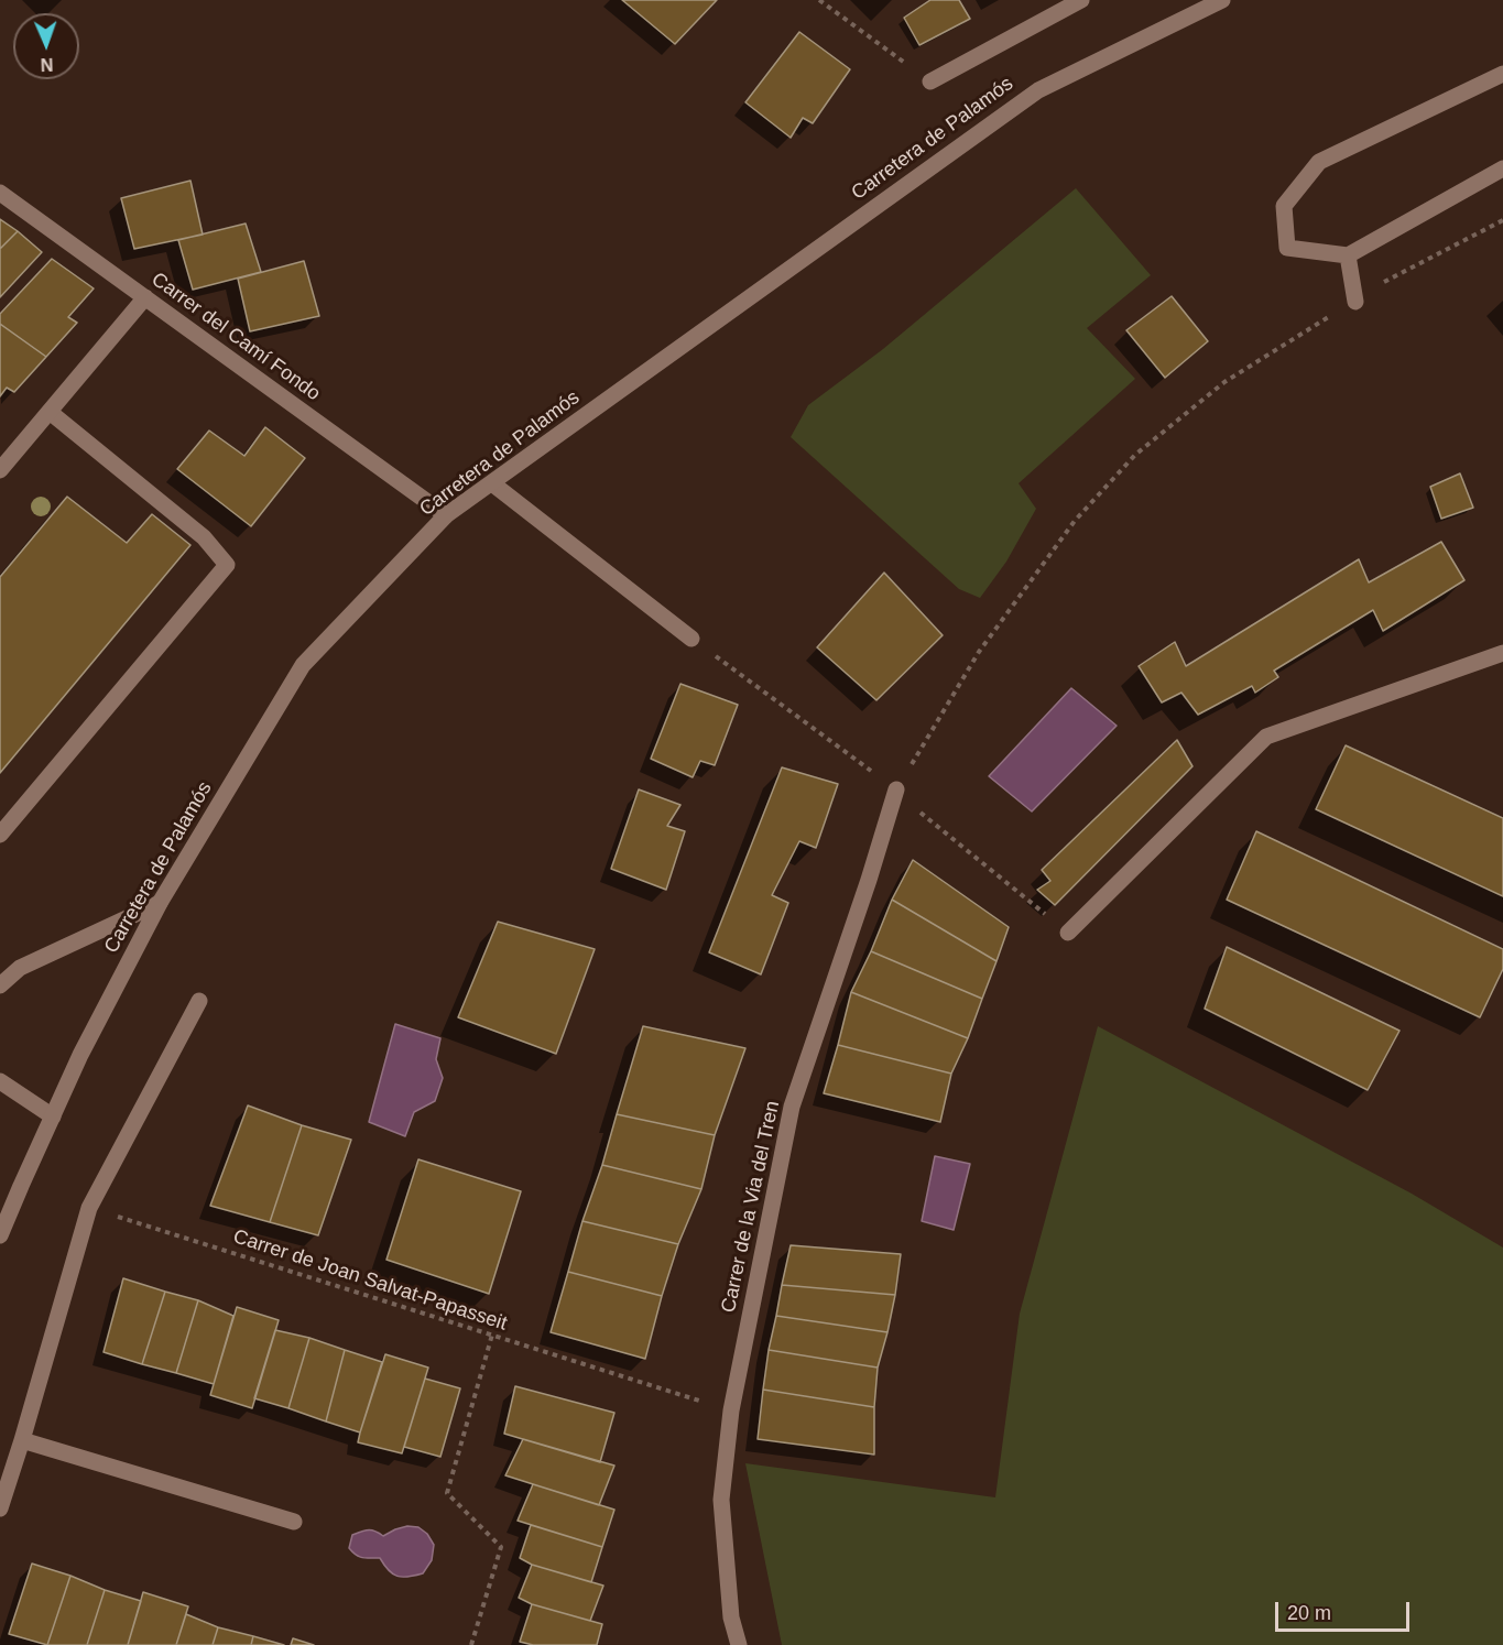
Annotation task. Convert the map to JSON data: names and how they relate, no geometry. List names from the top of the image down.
{
  "streets": {
    "street": ["Carretera de Palamós", "Carrer del Camí Fondo", "Carrer de la Via del Tren"],
    "path": ["Carrer de Joan Salvat-Papasseit"]
  },
  "crossings": [
    ["Carretera de Palamós", "Carrer del Camí Fondo"]
  ],
  "scale_bar": "20 m",
  "north": "bottom"
}
